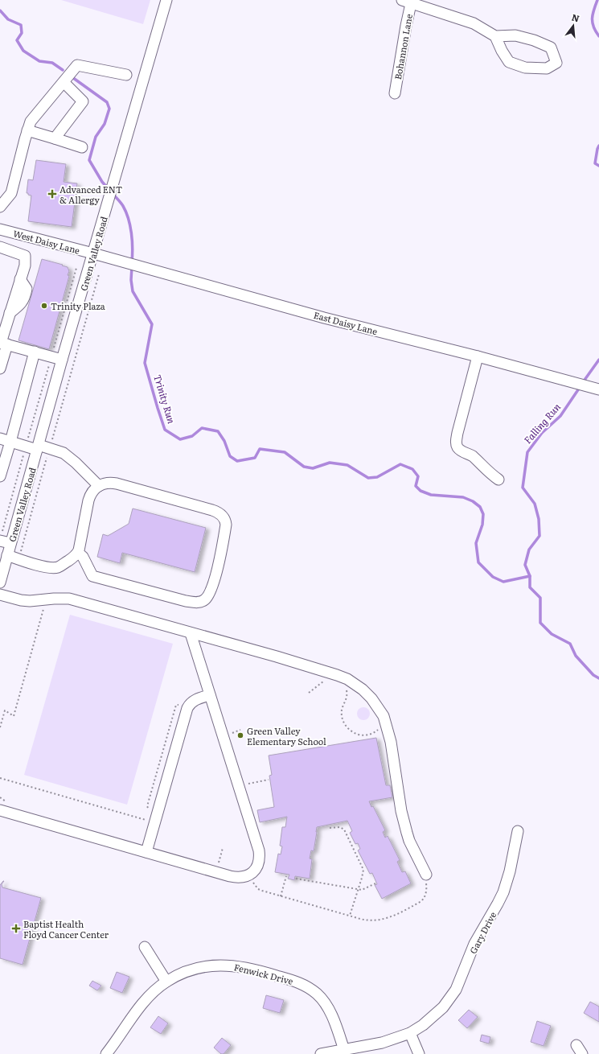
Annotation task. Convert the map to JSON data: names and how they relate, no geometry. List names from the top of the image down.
{
  "streets": {
    "street": [
      "Bohannon Lane",
      "West Daisy Lane",
      "Green Valley Road",
      "East Daisy Lane",
      "Gary Drive",
      "Fenwick Drive"
    ]
  },
  "crossings": [
    ["West Daisy Lane", "Green Valley Road"],
    ["West Daisy Lane", "East Daisy Lane"],
    ["Green Valley Road", "East Daisy Lane"],
    ["Gary Drive", "Fenwick Drive"]
  ],
  "water": ["Trinity Run", "Falling Run"],
  "places": {
    "health": ["Advanced ENT & Allergy", "Baptist Health Floyd Cancer Center"],
    "other": ["Trinity Plaza", "Green Valley Elementary School"]
  },
  "north": "top"
}
